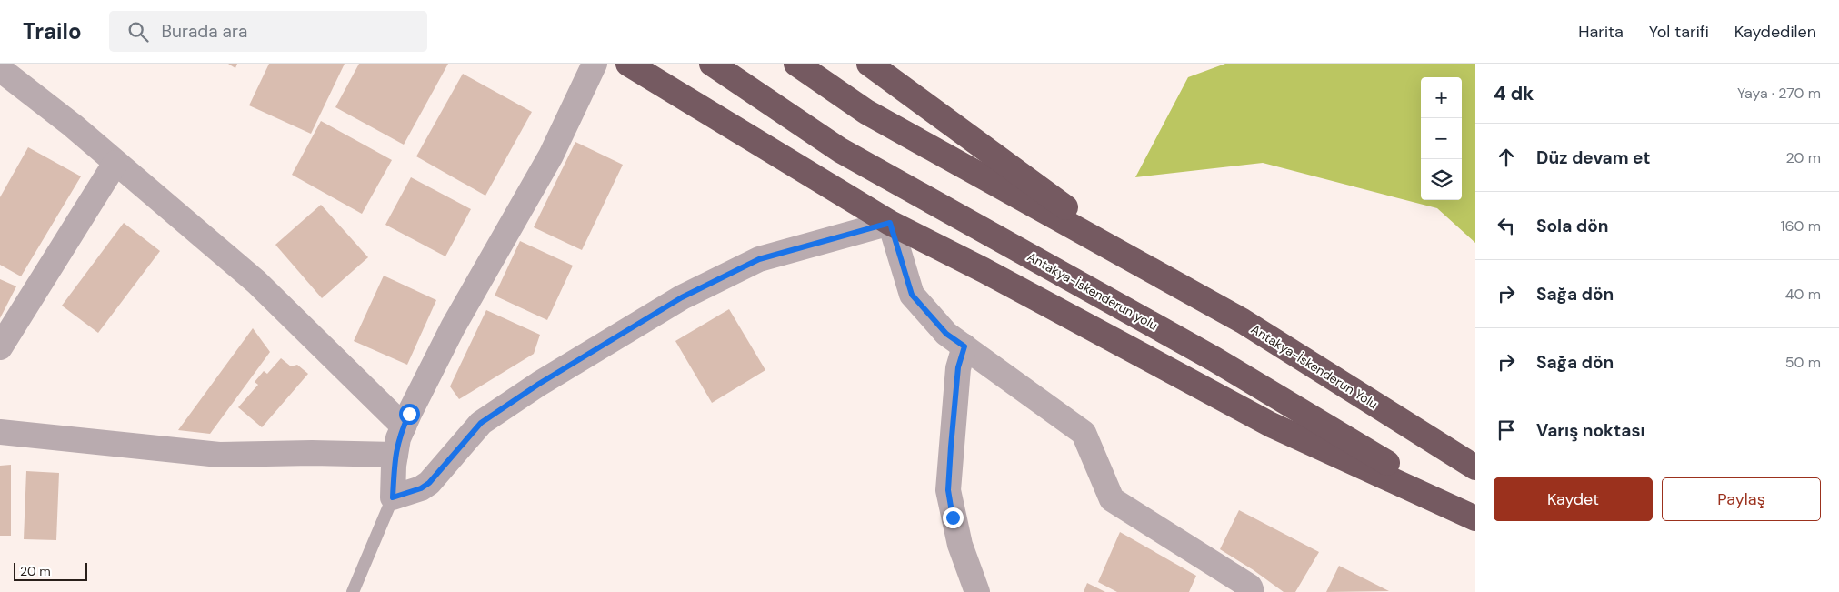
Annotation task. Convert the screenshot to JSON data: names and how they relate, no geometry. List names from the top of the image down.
{
  "streets": {
    "highway": ["Antakya-İskenderun yolu", "Antakya-İskenderun Yolu"]
  },
  "scale_bar": "20 m",
  "page": {
    "header": "Trailo",
    "search": "Burada ara",
    "nav": ["Harita", "Yol tarifi", "Kaydedilen"],
    "heading": ["4 dk", "Yaya · 270 m"],
    "map_buttons": ["+", "−"],
    "list": [
      ["Düz devam et", "20 m"],
      ["Sola dön", "160 m"],
      ["Sağa dön", "40 m"],
      ["Sağa dön", "50 m"],
      "Varış noktası"
    ],
    "buttons": ["Kaydet", "Paylaş"],
    "scale": "20 m"
  }
}
